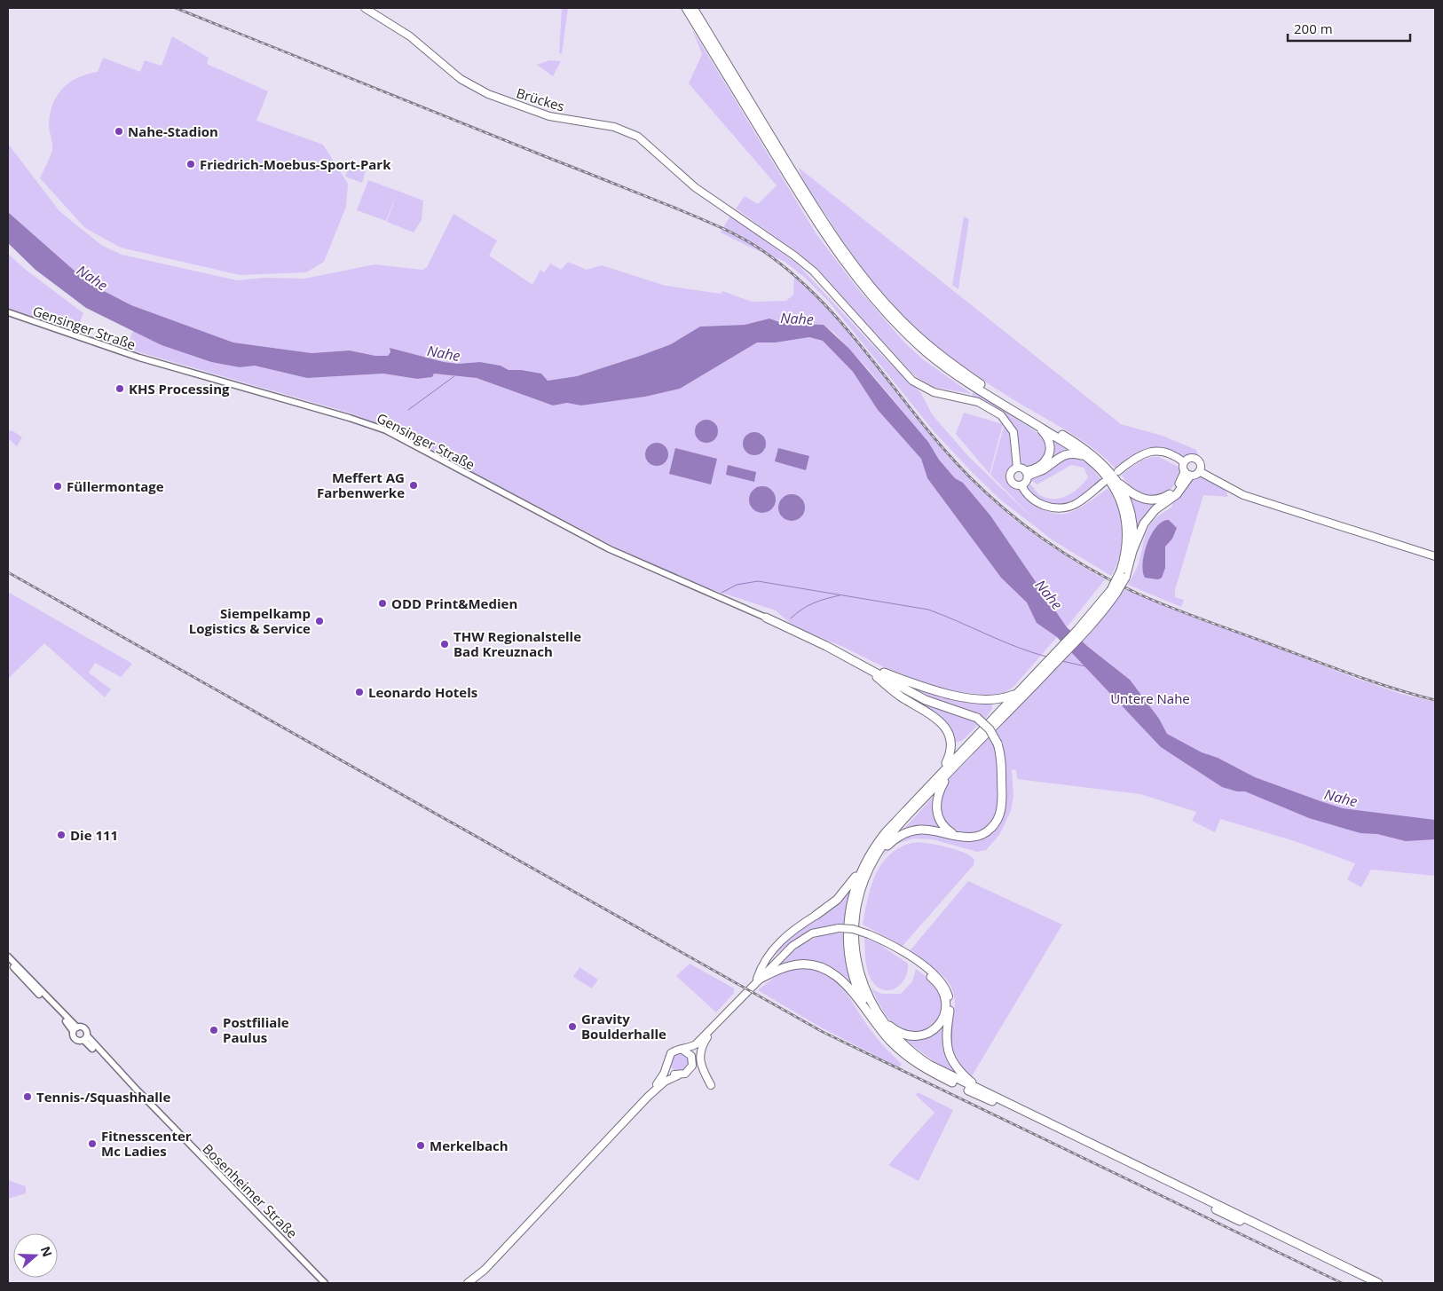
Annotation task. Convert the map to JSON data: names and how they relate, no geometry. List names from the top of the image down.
{
  "streets": {
    "main road": ["Brückes"],
    "street": ["Gensinger Straße", "Bosenheimer Straße"]
  },
  "water": ["Nahe"],
  "parks": ["Untere Nahe"],
  "places": [
    "Nahe-Stadion",
    "Friedrich-Moebus-Sport-Park",
    "KHS Processing",
    "Meffert AG Farbenwerke",
    "Füllermontage",
    "ODD Print&Medien",
    "Siempelkamp Logistics & Service",
    "THW Regionalstelle Bad Kreuznach",
    "Leonardo Hotels",
    "Die 111",
    "Gravity Boulderhalle",
    "Postfiliale Paulus",
    "Tennis-/Squashhalle",
    "Fitnesscenter Mc Ladies",
    "Merkelbach"
  ],
  "scale_bar": "200 m",
  "north": "right"
}
